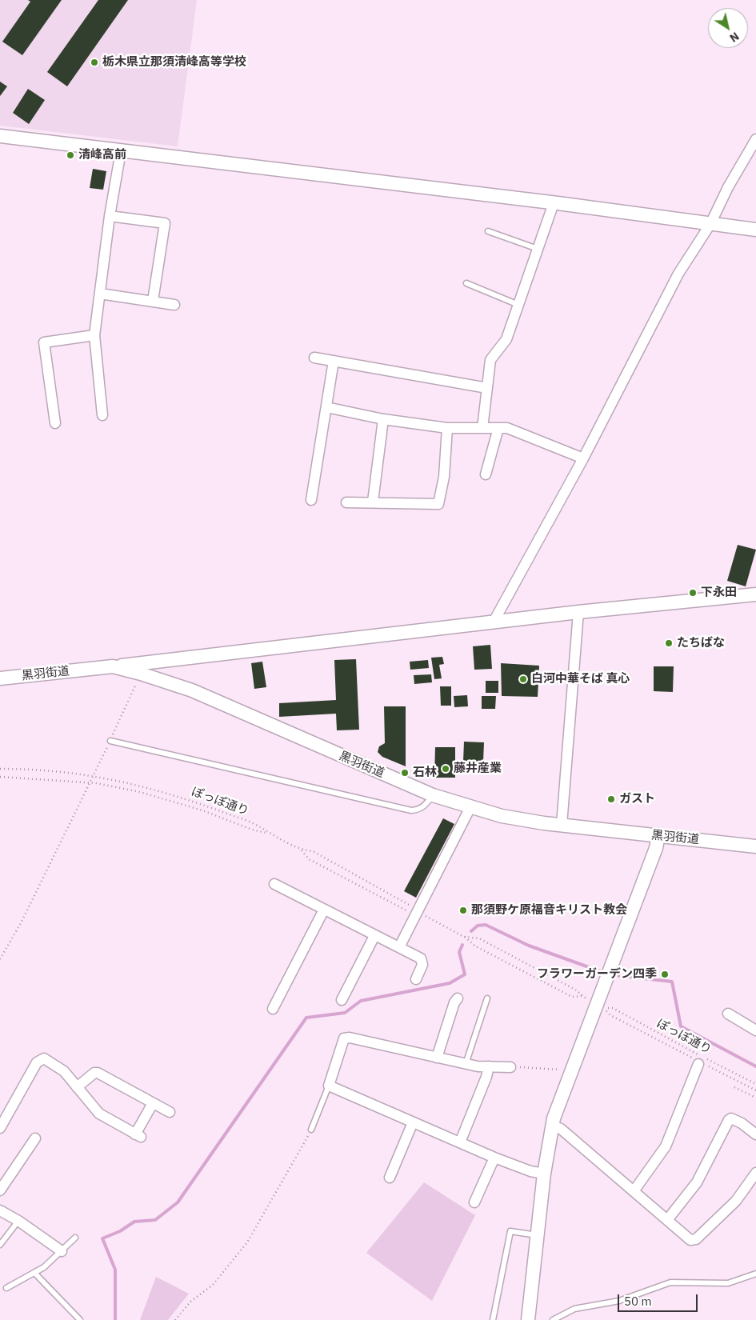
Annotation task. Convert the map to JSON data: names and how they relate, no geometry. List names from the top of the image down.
{
  "streets": {
    "street": ["黒羽街道"],
    "path": ["ぽっぽ通り"]
  },
  "places": [
    "栃木県立那須清峰高等学校",
    "清峰高前",
    "下永田",
    "たちばな",
    "白河中華そば 真心",
    "藤井産業",
    "石林",
    "ガスト",
    "那須野ケ原福音キリスト教会",
    "フラワーガーデン四季"
  ],
  "scale_bar": "50 m",
  "north": "bottom right"
}
